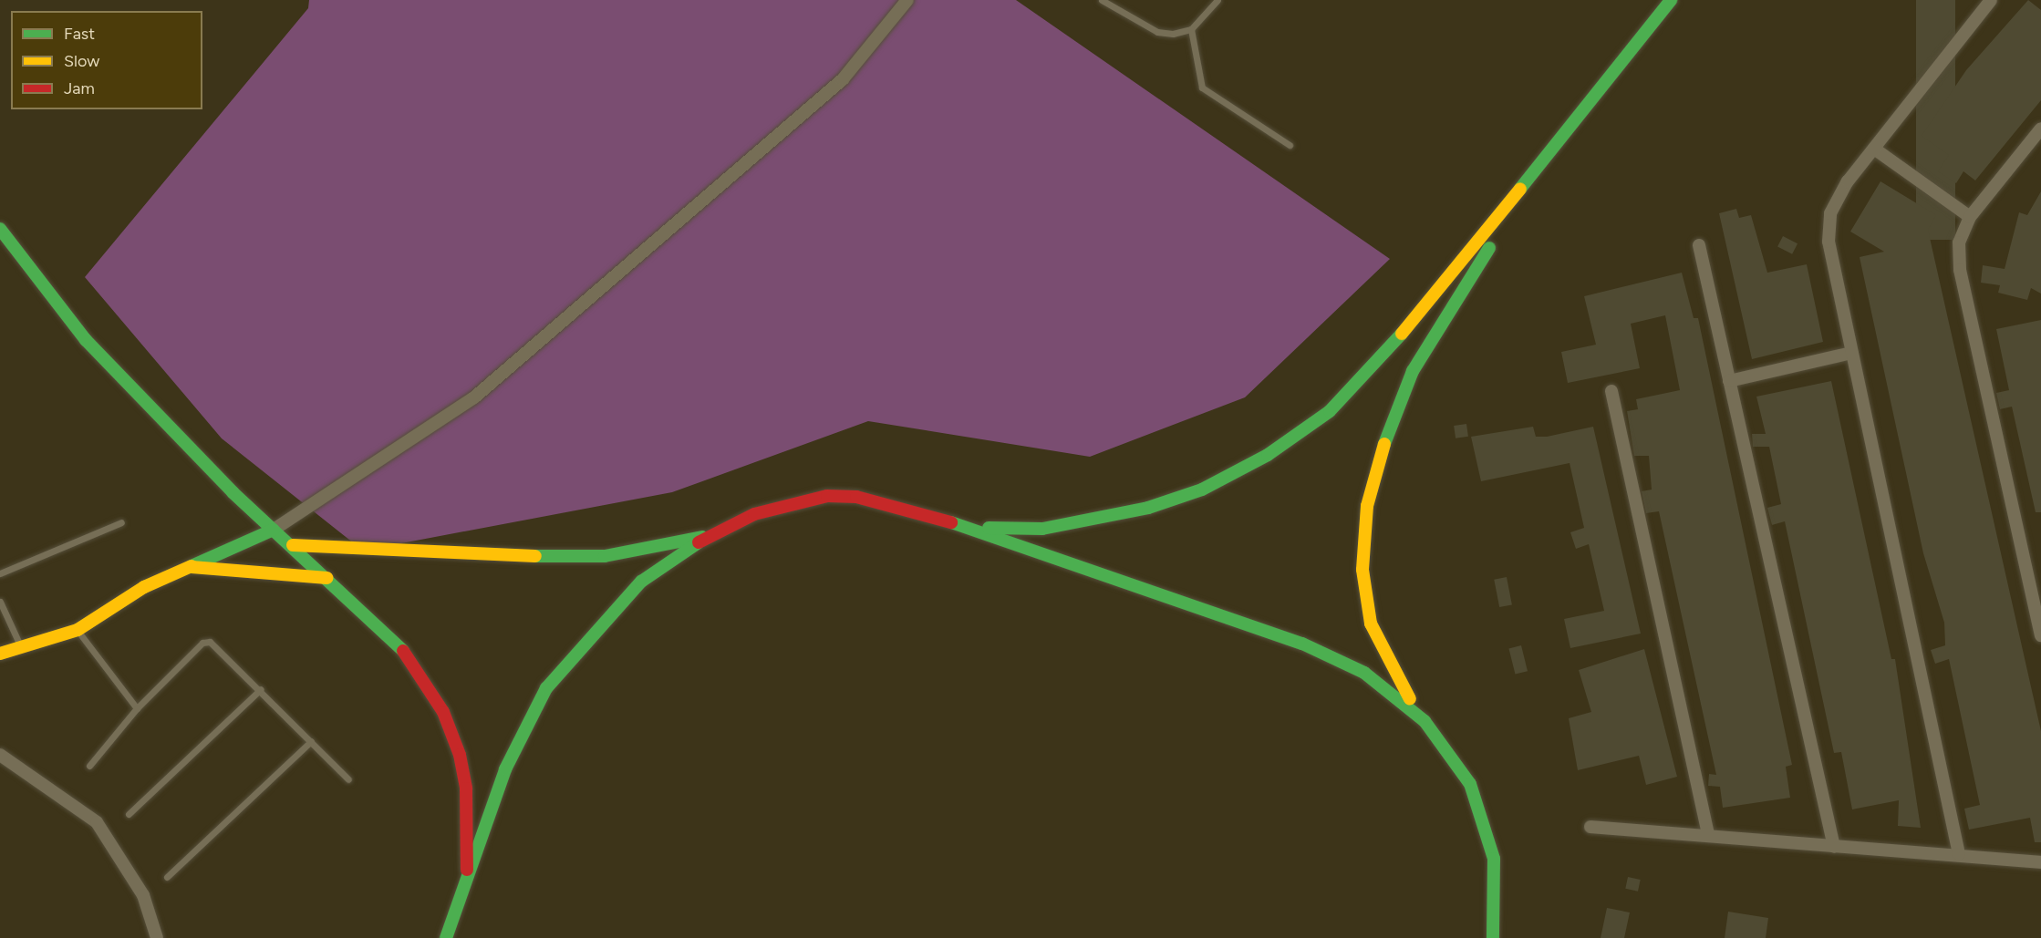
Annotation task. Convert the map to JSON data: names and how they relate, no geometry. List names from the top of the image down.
{
  "legend": ["Fast", "Slow", "Jam"]
}
